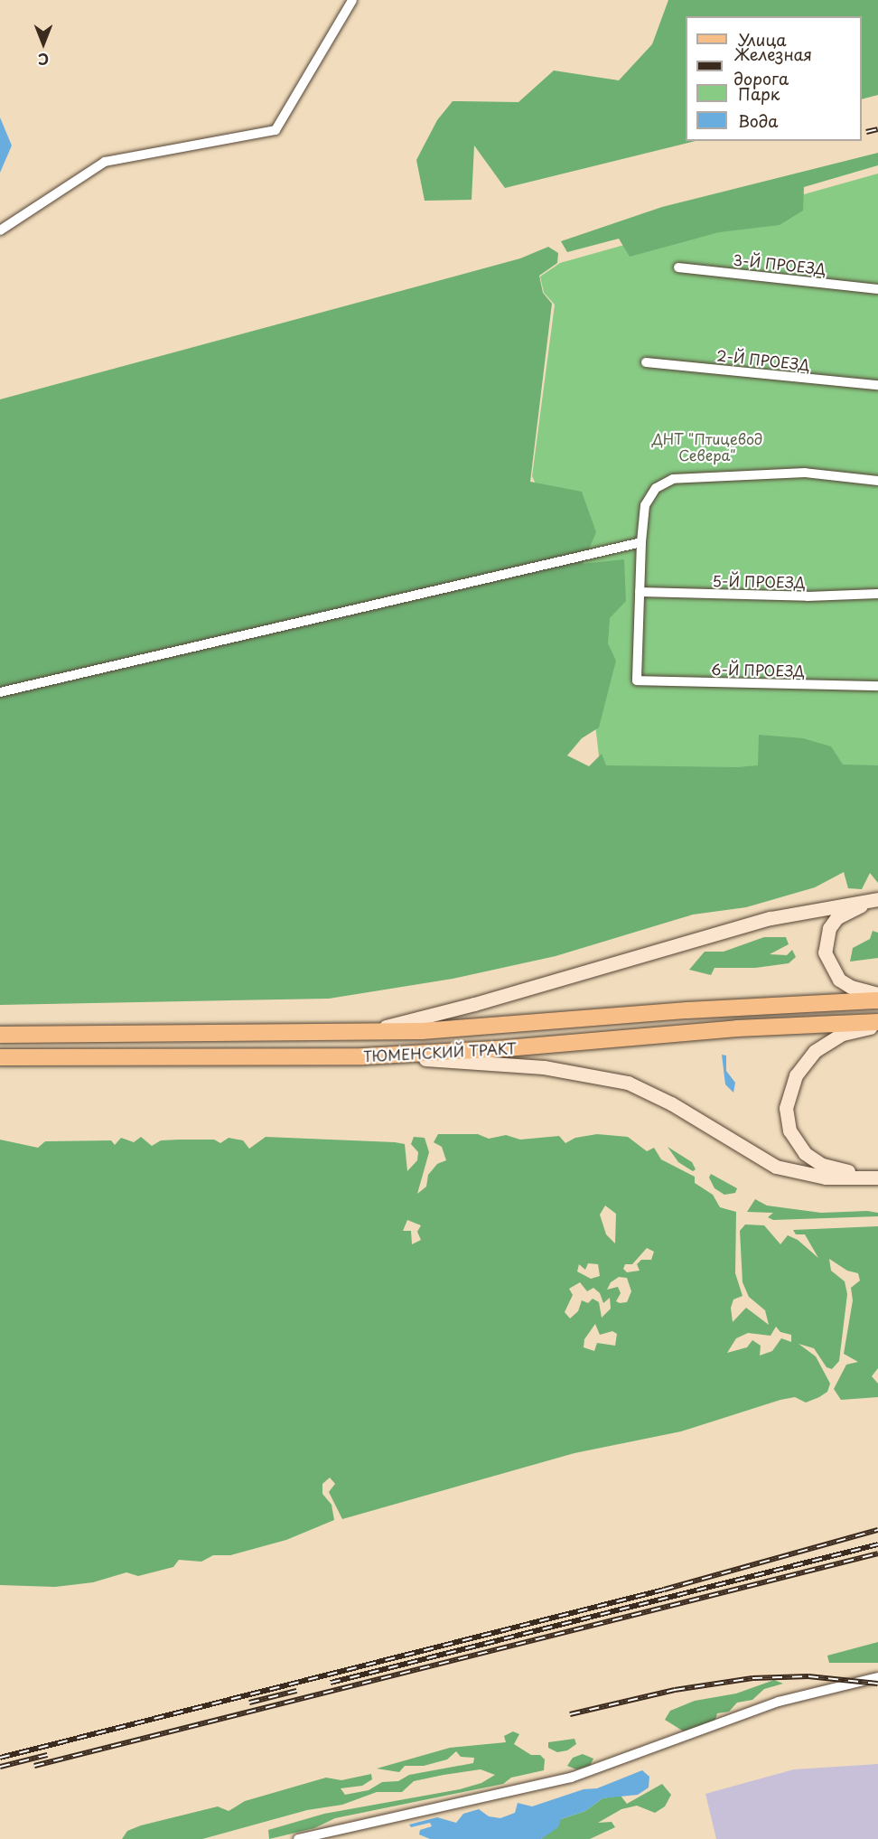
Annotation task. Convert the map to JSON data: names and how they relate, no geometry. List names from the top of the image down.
{
  "streets": {
    "main road": ["ТЮМЕНСКИЙ ТРАКТ"],
    "street": [
      "3-Й ПРОЕЗД",
      "2-Й ПРОЕЗД",
      "5-Й ПРОЕЗД",
      "6-Й ПРОЕЗД"
    ]
  },
  "crossings": [
    ["5-Й ПРОЕЗД", "6-Й ПРОЕЗД"]
  ],
  "parks": ["ДНТ \"Птицевод Севера\""],
  "legend": [
    "Улица",
    "Железная дорога",
    "Парк",
    "Вода"
  ],
  "north": "bottom"
}
